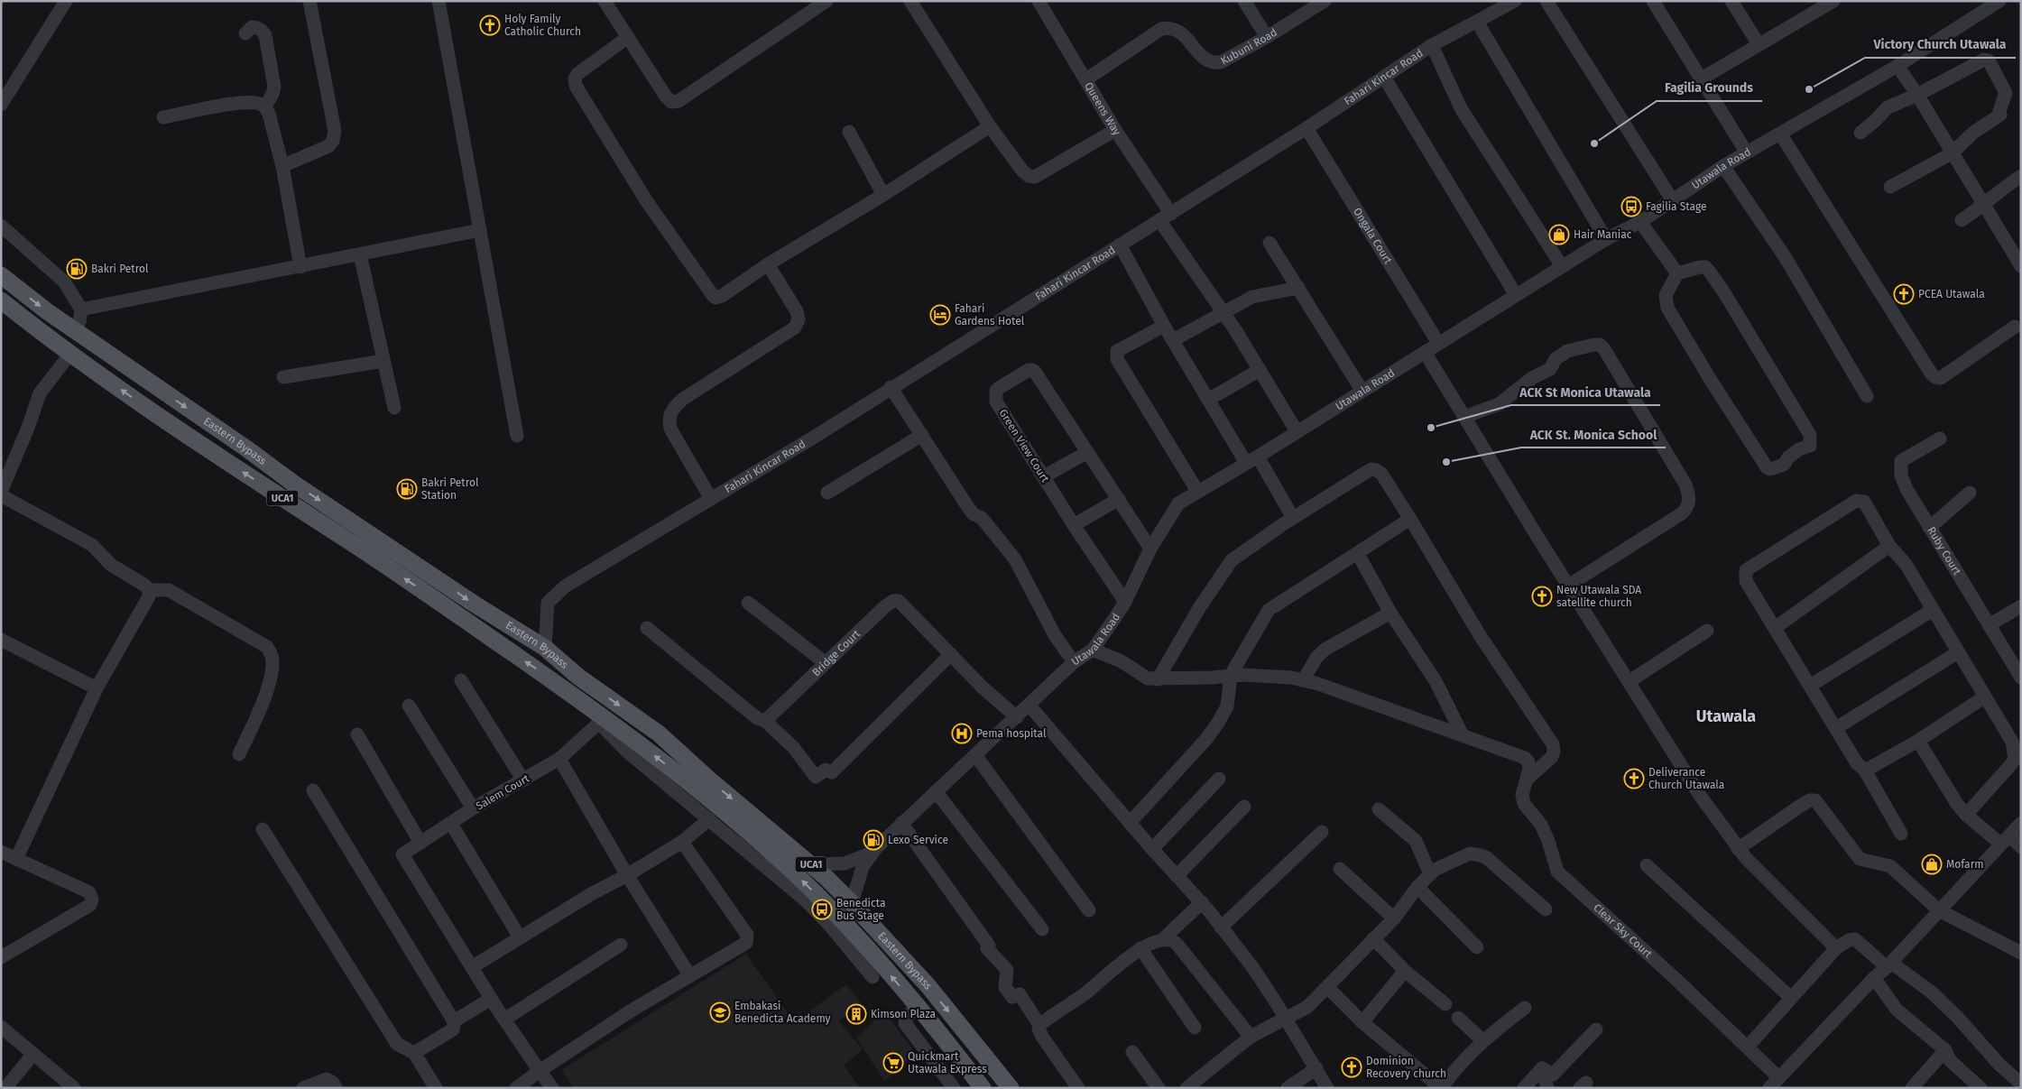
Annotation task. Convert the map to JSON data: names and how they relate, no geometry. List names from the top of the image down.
{
  "streets": {
    "main road": ["Eastern Bypass", "UCA1"],
    "street": [
      "Kubuni Road",
      "Fahari Kincar Road",
      "Queens Way",
      "Utawala Road",
      "Ongala Court",
      "Green View Court",
      "Ruby Court",
      "Bridge Court",
      "Salem Court",
      "Clear Sky Court"
    ]
  },
  "crossings": [
    ["Kubuni Road", "Queens Way"],
    ["Fahari Kincar Road", "Queens Way"],
    ["Fahari Kincar Road", "Ongala Court"],
    ["Fahari Kincar Road", "Eastern Bypass"],
    ["Queens Way", "Utawala Road"],
    ["Utawala Road", "Ongala Court"],
    ["Utawala Road", "Eastern Bypass"],
    ["Utawala Road", "Green View Court"],
    ["Utawala Road", "Bridge Court"],
    ["Eastern Bypass", "Salem Court"]
  ],
  "districts": ["Utawala"],
  "places": {
    "church": [
      "Holy Family Catholic Church",
      "PCEA Utawala",
      "New Utawala SDA satellite church",
      "Deliverance Church Utawala",
      "Dominion Recovery church"
    ],
    "other": [
      "Victory Church Utawala",
      "Fagilia Grounds",
      "ACK St Monica Utawala",
      "ACK St. Monica School"
    ],
    "bus stop": ["Fagilia Stage", "Benedicta Bus Stage"],
    "shop": ["Hair Maniac", "Mofarm"],
    "fuel station": ["Bakri Petrol", "Bakri Petrol Station", "Lexo Service"],
    "hotel": ["Fahari Gardens Hotel"],
    "hospital": ["Pema hospital"],
    "school or university": ["Embakasi Benedicta Academy"],
    "building": ["Kimson Plaza"],
    "supermarket": ["Quickmart Utawala Express"]
  }
}
